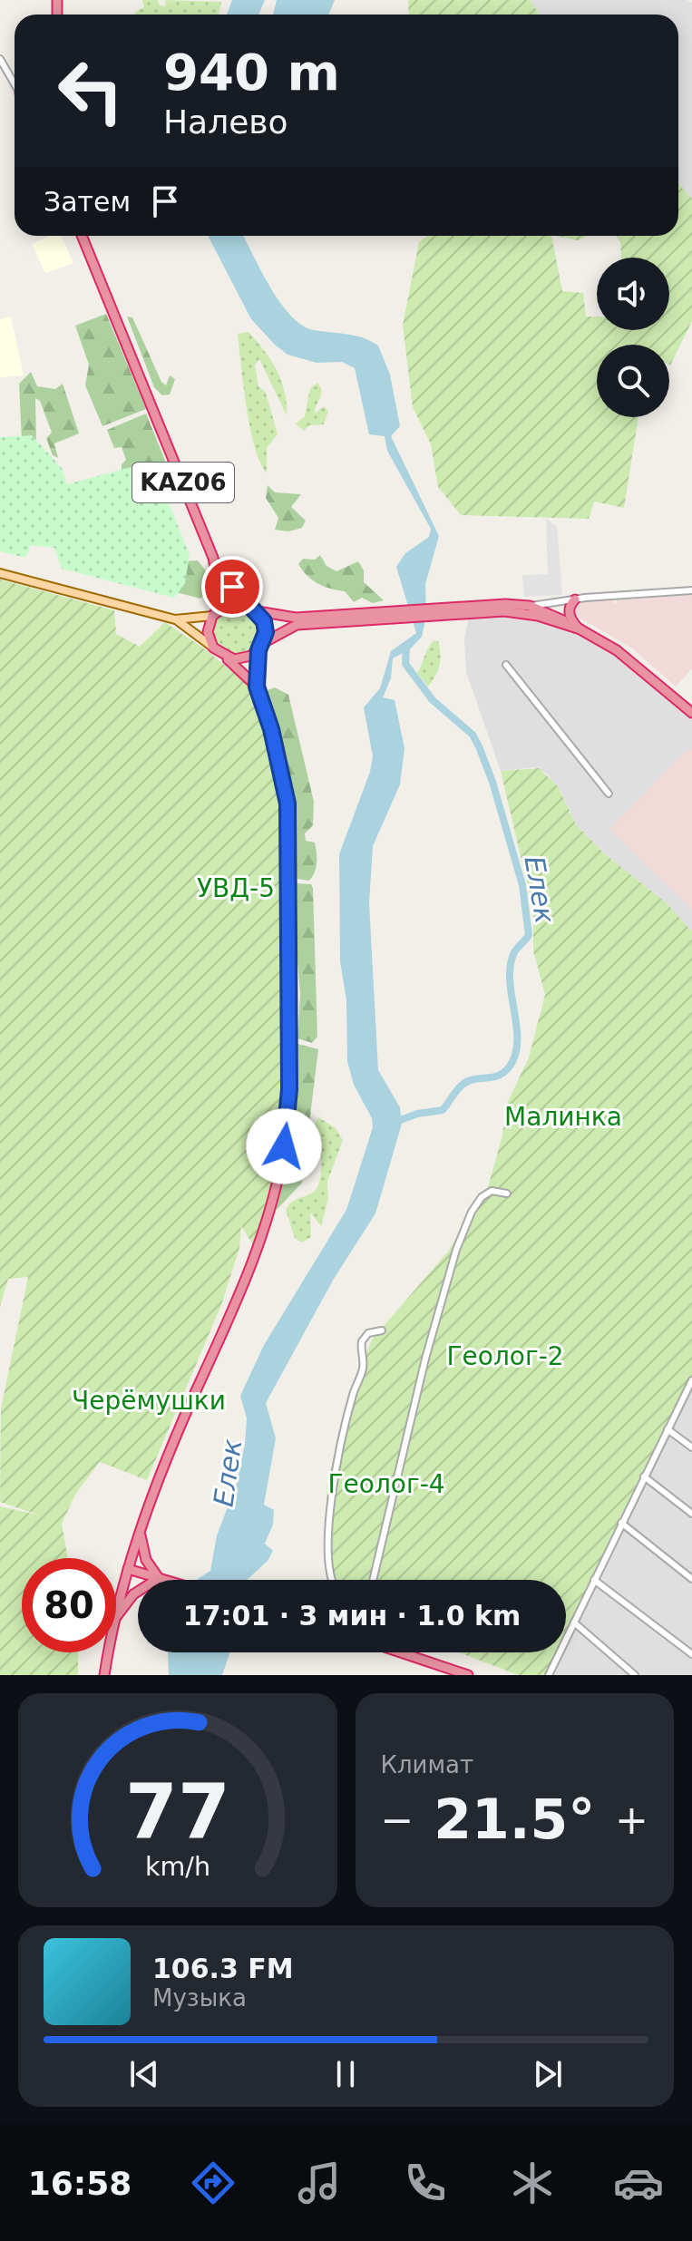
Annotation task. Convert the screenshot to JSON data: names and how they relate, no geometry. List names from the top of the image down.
{
  "streets": {
    "highway": ["KАZ06"]
  },
  "water": ["Елек"],
  "parks": [
    "УВД-5",
    "Малинка",
    "Геолог-2",
    "Черёмушки",
    "Геолог-4"
  ],
  "page": {
    "turn": ["940 m", "Налево"],
    "then": "Затем",
    "limit": "80",
    "trip": "17:01 · 3 мин · 1.0 km",
    "tile": "Климат",
    "heat": ["−", "21.5°", "+"],
    "song": ["106.3 FM", "Музыка"],
    "tabs": "16:58",
    "gauge": ["77", "km/h"]
  }
}
